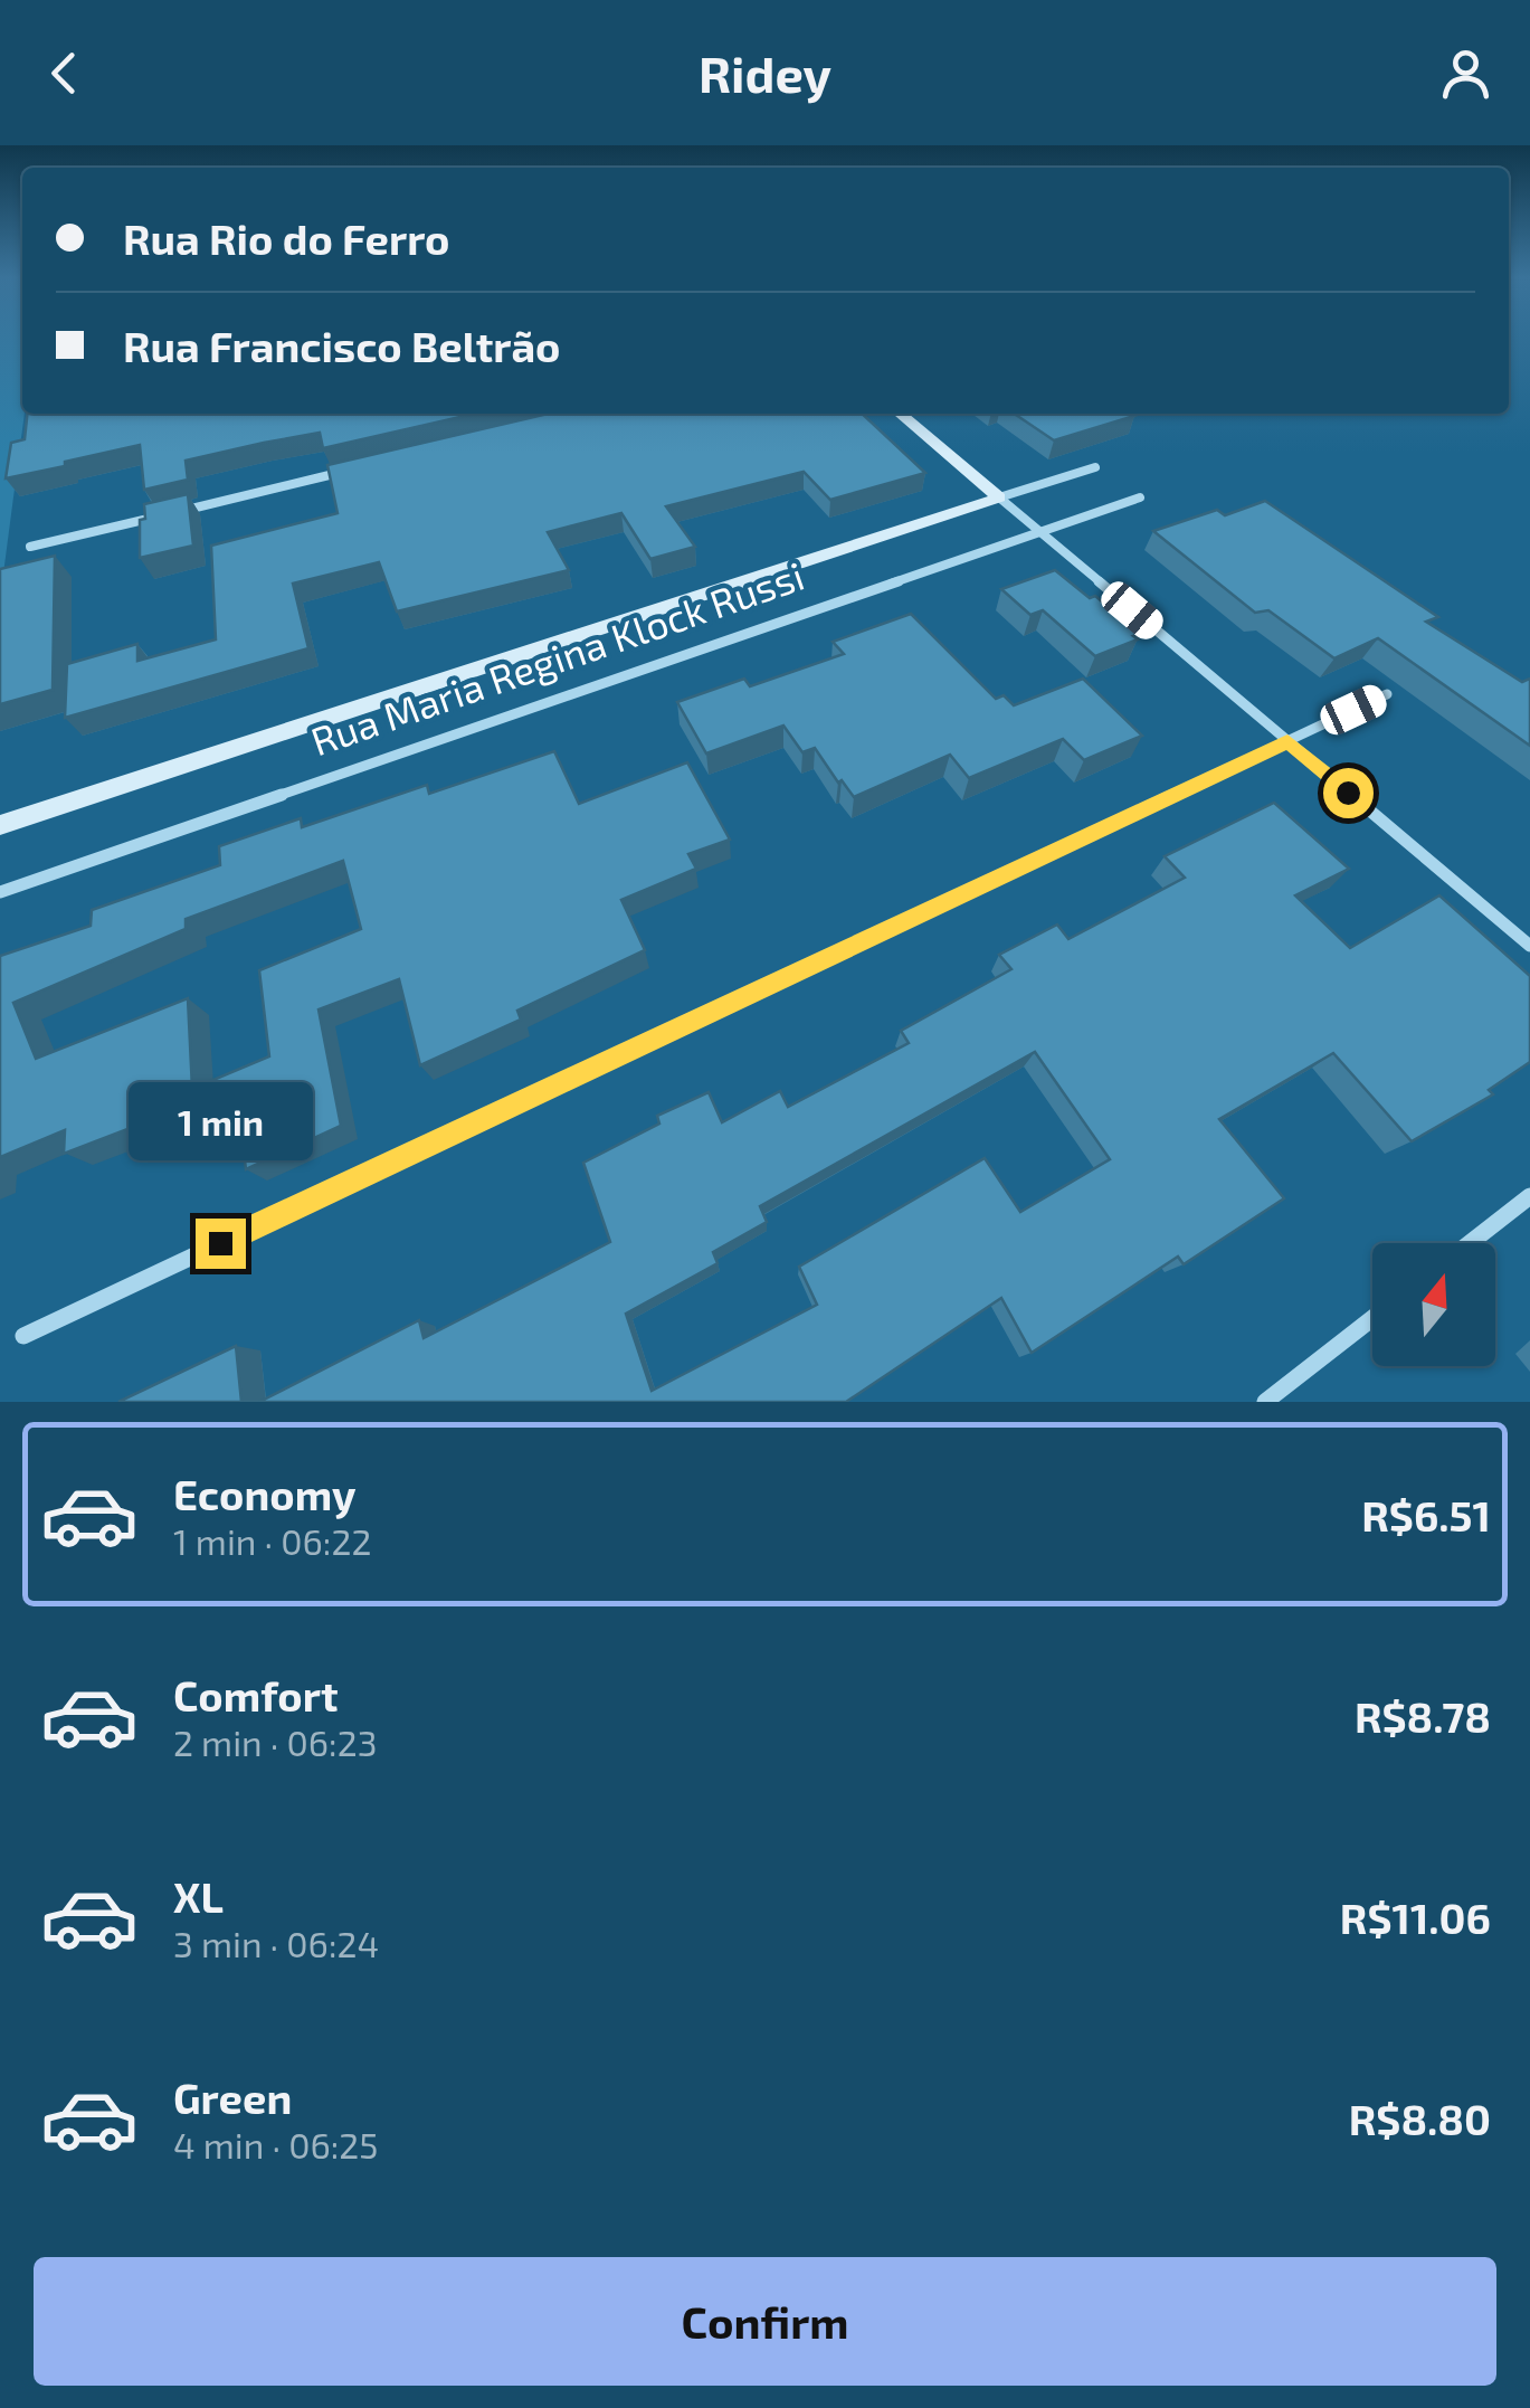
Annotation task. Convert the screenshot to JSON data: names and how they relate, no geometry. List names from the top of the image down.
{
  "streets": {
    "street": ["Rua Maria Regina Klock Russi"]
  },
  "north": "top",
  "page": {
    "header": "Ridey",
    "banner": ["Rua Rio do Ferro", "Rua Francisco Beltrão"],
    "bubble": "1 min",
    "list": [
      {
        "name": "Economy",
        "note": "1 min · 06:22",
        "value": "R$6.51"
      },
      {
        "name": "Comfort",
        "note": "2 min · 06:23",
        "value": "R$8.78"
      },
      {
        "name": "XL",
        "note": "3 min · 06:24",
        "value": "R$11.06"
      },
      {
        "name": "Green",
        "note": "4 min · 06:25",
        "value": "R$8.80"
      }
    ],
    "buttons": "Confirm"
  }
}
